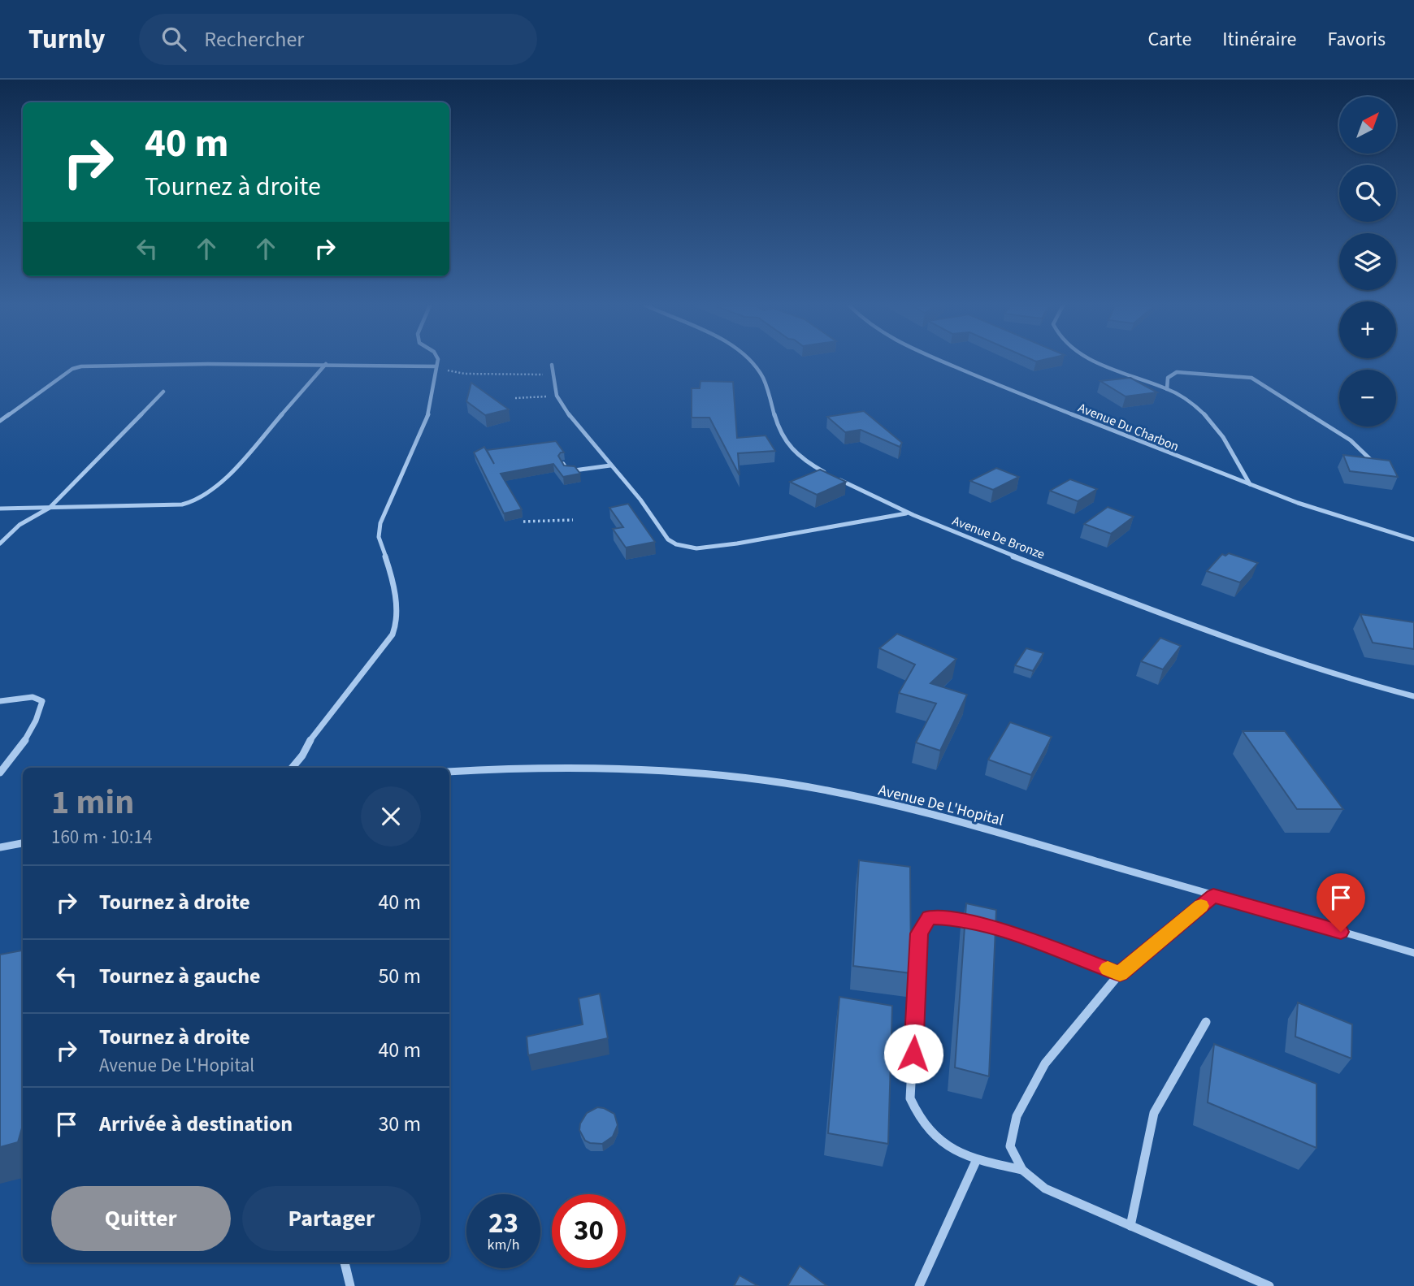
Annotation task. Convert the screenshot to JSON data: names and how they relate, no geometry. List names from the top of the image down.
{
  "streets": {
    "street": ["Avenue Du Charbon", "Avenue De Bronze", "Avenue De L'Hopital"]
  },
  "north": "top right",
  "page": {
    "header": "Turnly",
    "search": "Rechercher",
    "nav": ["Carte", "Itinéraire", "Favoris"],
    "map_buttons": ["+", "−"],
    "turn": ["40 m", "Tournez à droite"],
    "heading": ["1 min", "160 m · 10:14"],
    "list": [
      {
        "name": "Tournez à droite",
        "value": "40 m"
      },
      {
        "name": "Tournez à gauche",
        "value": "50 m"
      },
      {
        "name": "Tournez à droite",
        "note": "Avenue De L'Hopital",
        "value": "40 m"
      },
      {
        "name": "Arrivée à destination",
        "value": "30 m"
      }
    ],
    "buttons": ["Quitter", "Partager"],
    "speed": "23 km/h",
    "limit": "30"
  }
}
